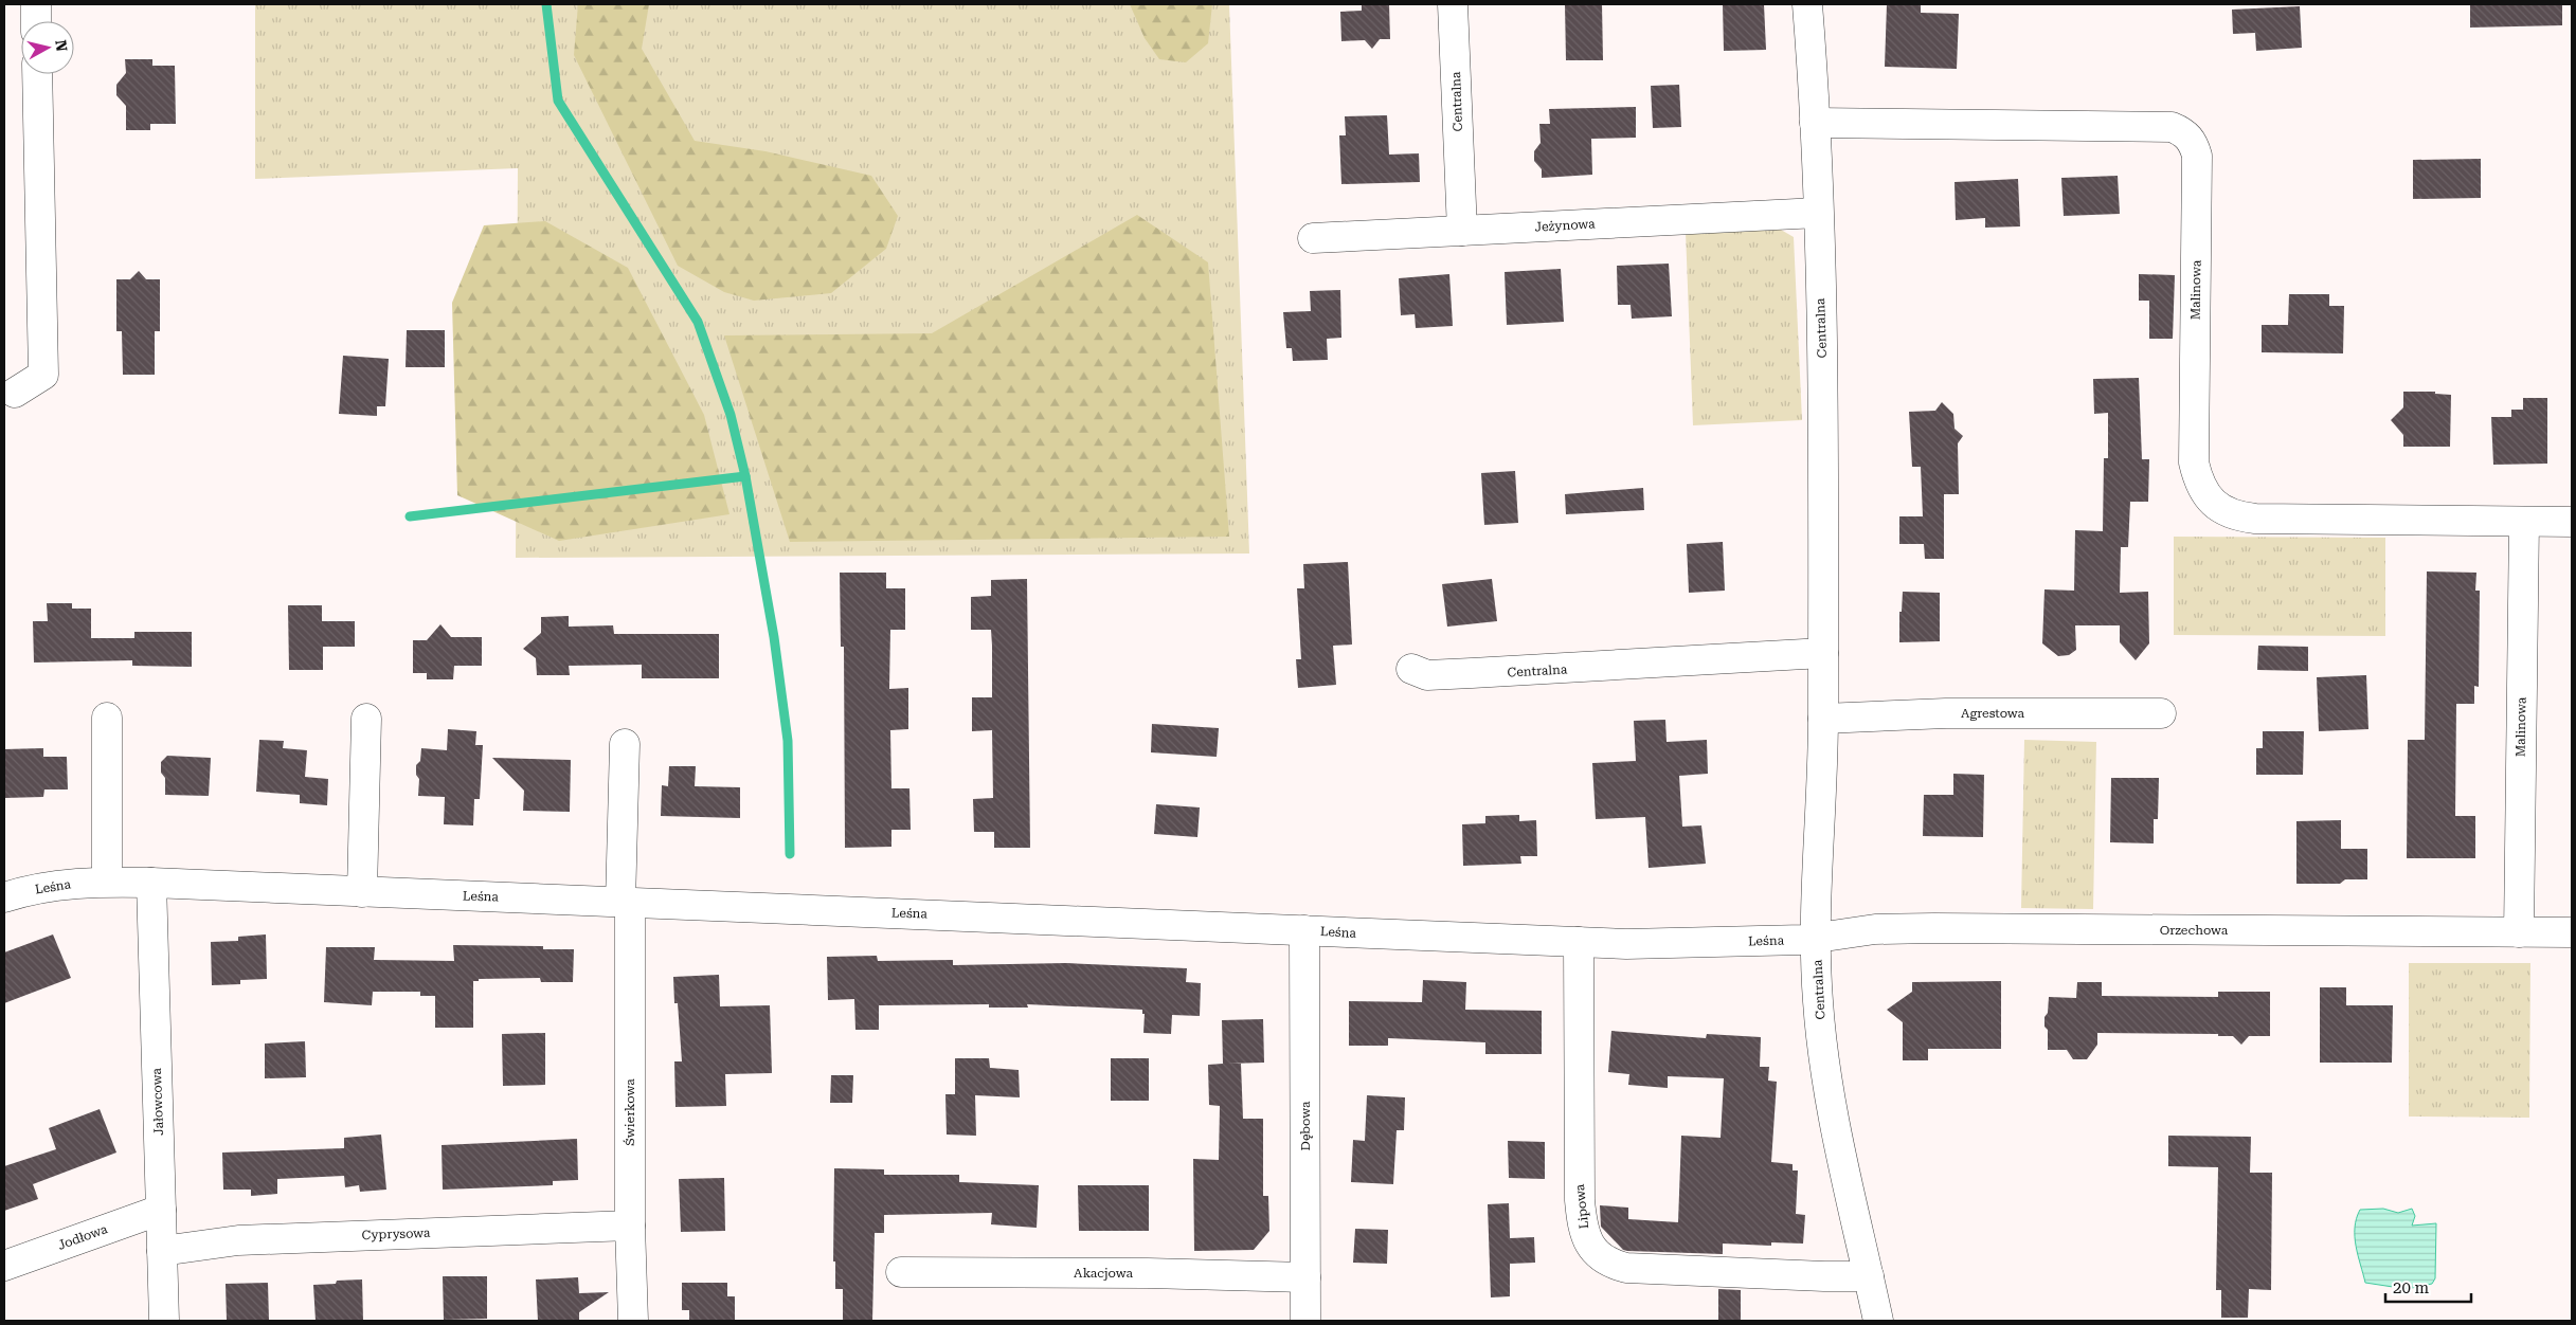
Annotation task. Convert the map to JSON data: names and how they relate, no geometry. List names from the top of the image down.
{
  "streets": {
    "street": [
      "Centralna",
      "Jeżynowa",
      "Malinowa",
      "Agrestowa",
      "Leśna",
      "Orzechowa",
      "Jałowcowa",
      "Świerkowa",
      "Dębowa",
      "Lipowa",
      "Cyprysowa",
      "Jodłowa",
      "Akacjowa"
    ]
  },
  "crossings": [
    ["Centralna", "Jeżynowa"],
    ["Centralna", "Malinowa"],
    ["Centralna", "Agrestowa"],
    ["Centralna", "Leśna"],
    ["Centralna", "Orzechowa"],
    ["Centralna", "Lipowa"],
    ["Malinowa", "Orzechowa"],
    ["Leśna", "Orzechowa"],
    ["Leśna", "Jałowcowa"],
    ["Leśna", "Świerkowa"],
    ["Leśna", "Dębowa"],
    ["Leśna", "Lipowa"],
    ["Jałowcowa", "Cyprysowa"],
    ["Jałowcowa", "Jodłowa"],
    ["Świerkowa", "Cyprysowa"],
    ["Dębowa", "Akacjowa"]
  ],
  "scale_bar": "20 m",
  "north": "right"
}
